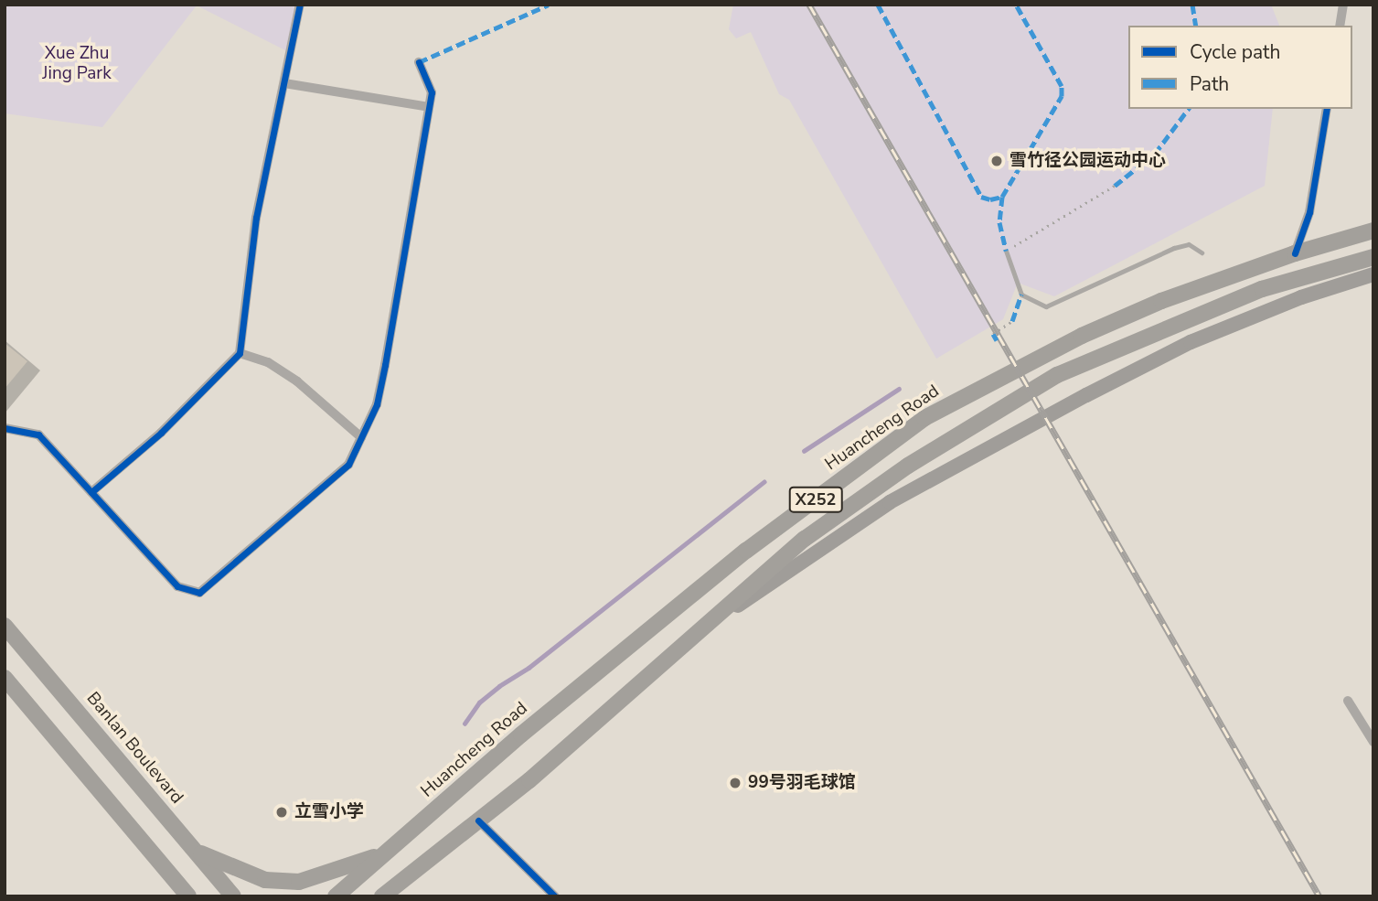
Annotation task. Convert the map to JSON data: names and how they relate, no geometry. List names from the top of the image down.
{
  "streets": {
    "main road": ["Huancheng Road", "X252", "Banlan Boulevard"]
  },
  "parks": ["Xue Zhu Jing Park"],
  "places": ["雪竹径公园运动中心", "99号羽毛球馆", "立雪小学"],
  "legend": ["Cycle path", "Path"]
}
